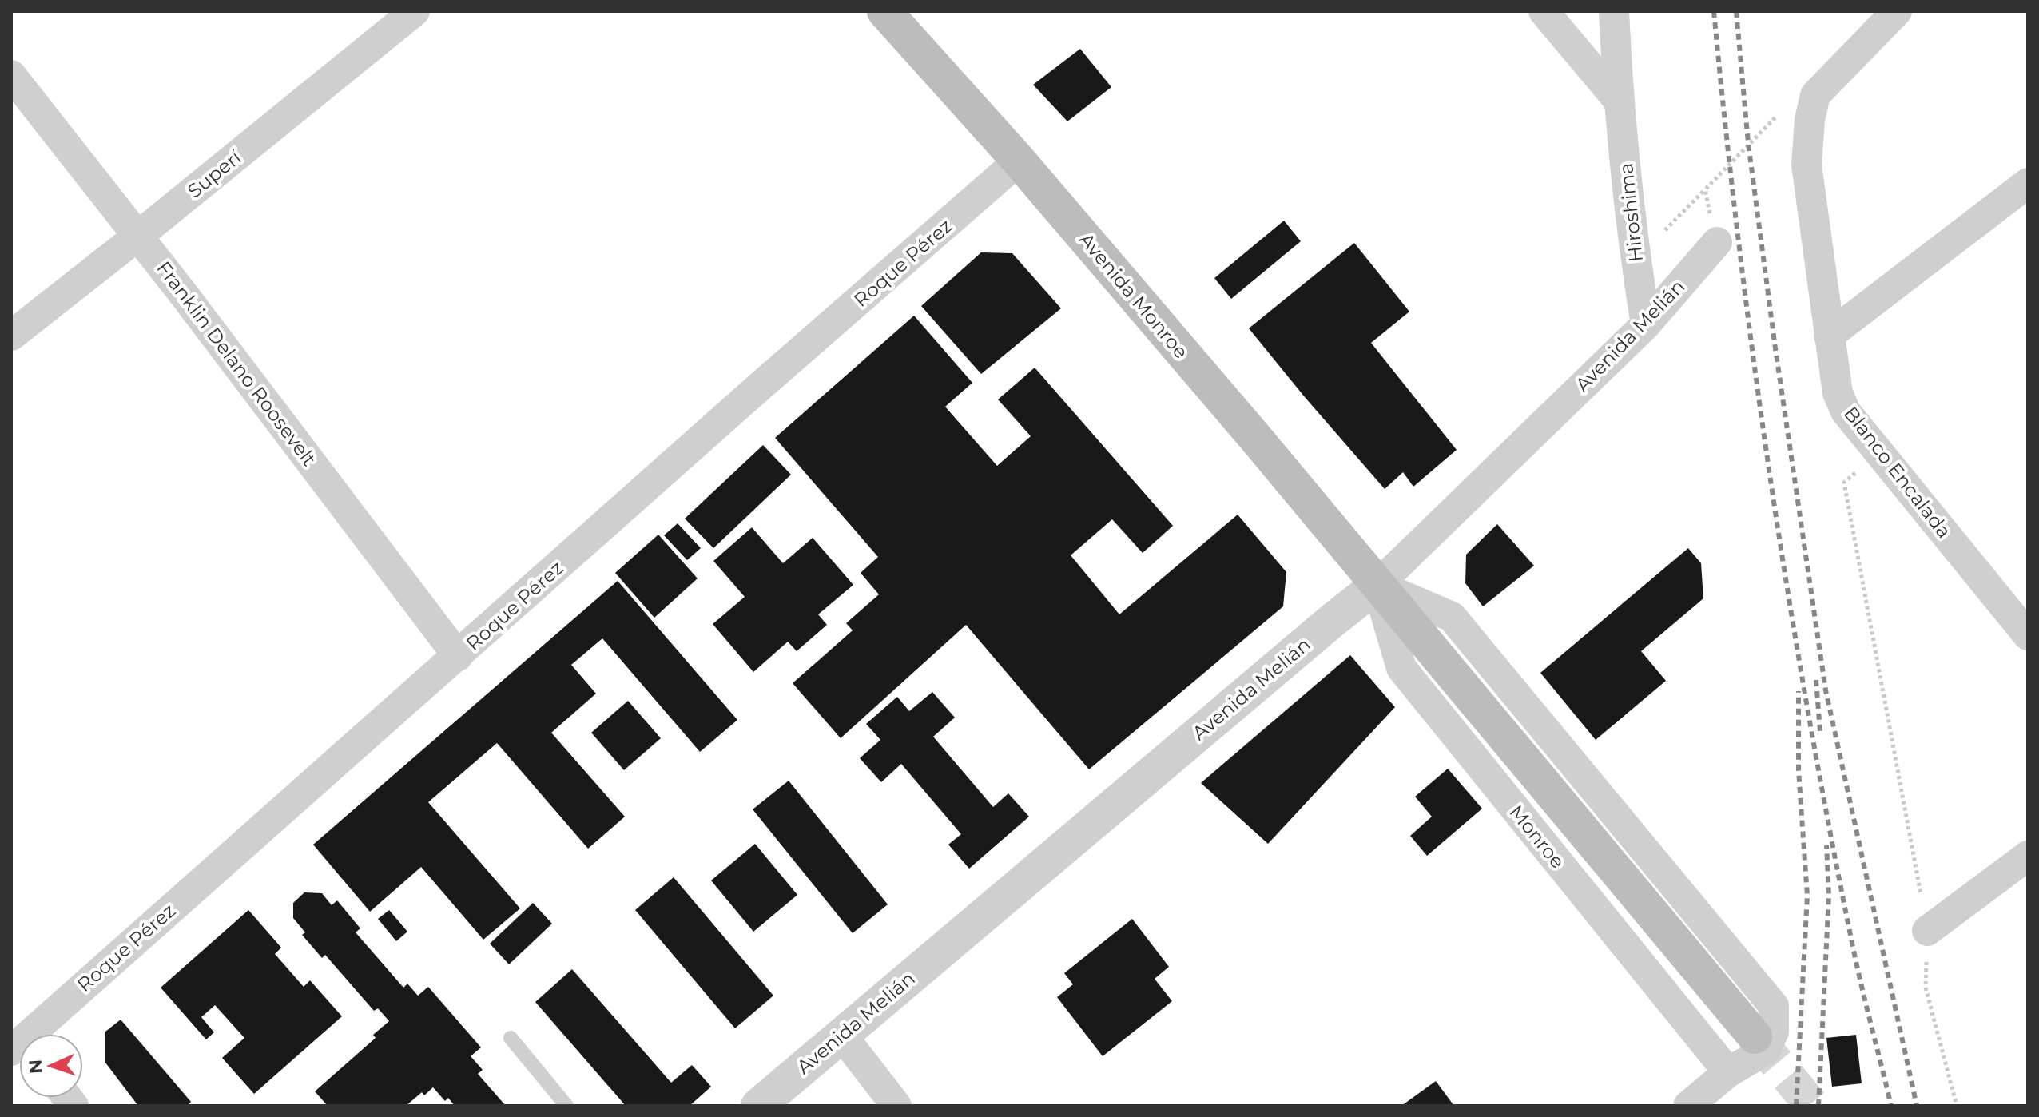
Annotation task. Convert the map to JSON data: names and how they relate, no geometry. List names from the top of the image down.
{
  "streets": {
    "main road": ["Avenida Monroe", "Monroe"],
    "street": [
      "Superí",
      "Hiroshima",
      "Roque Pérez",
      "Avenida Melián",
      "Franklin Delano Roosevelt",
      "Blanco Encalada"
    ]
  },
  "crossings": [
    ["Superí", "Franklin Delano Roosevelt"],
    ["Hiroshima", "Avenida Melián"],
    ["Roque Pérez", "Avenida Monroe"],
    ["Roque Pérez", "Franklin Delano Roosevelt"],
    ["Avenida Monroe", "Avenida Melián"],
    ["Avenida Monroe", "Monroe"],
    ["Avenida Melián", "Monroe"]
  ],
  "north": "left"
}
